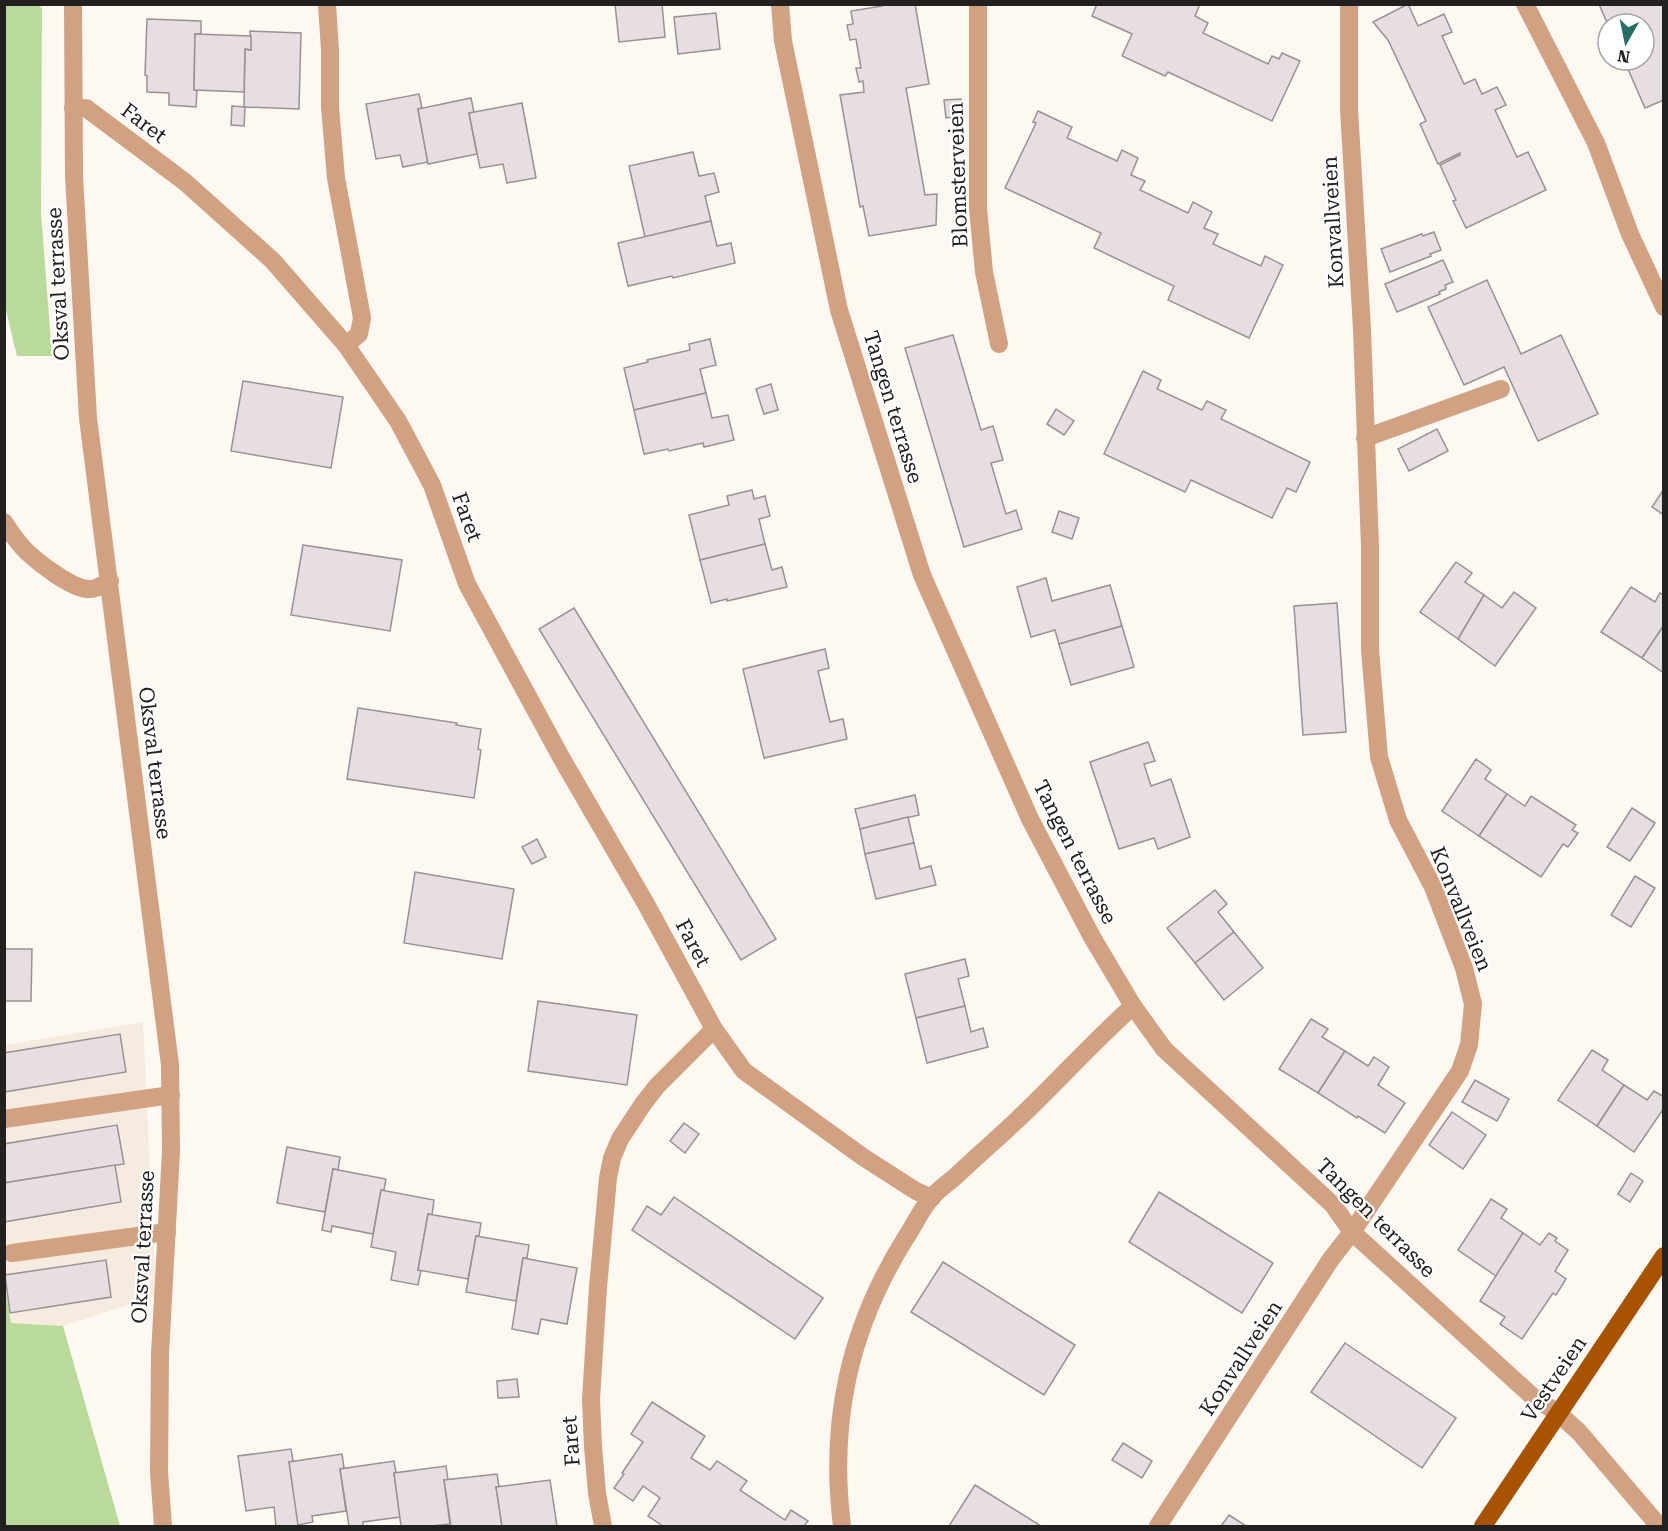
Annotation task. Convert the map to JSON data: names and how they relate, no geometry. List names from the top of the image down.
{
  "streets": {
    "main road": ["Vestveien"],
    "street": [
      "Faret",
      "Blomsterveien",
      "Konvallveien",
      "Oksval terrasse",
      "Tangen terrasse"
    ]
  },
  "crossings": [
    ["Faret", "Oksval terrasse"],
    ["Konvallveien", "Tangen terrasse"],
    ["Tangen terrasse", "Vestveien"]
  ],
  "north": "bottom"
}
